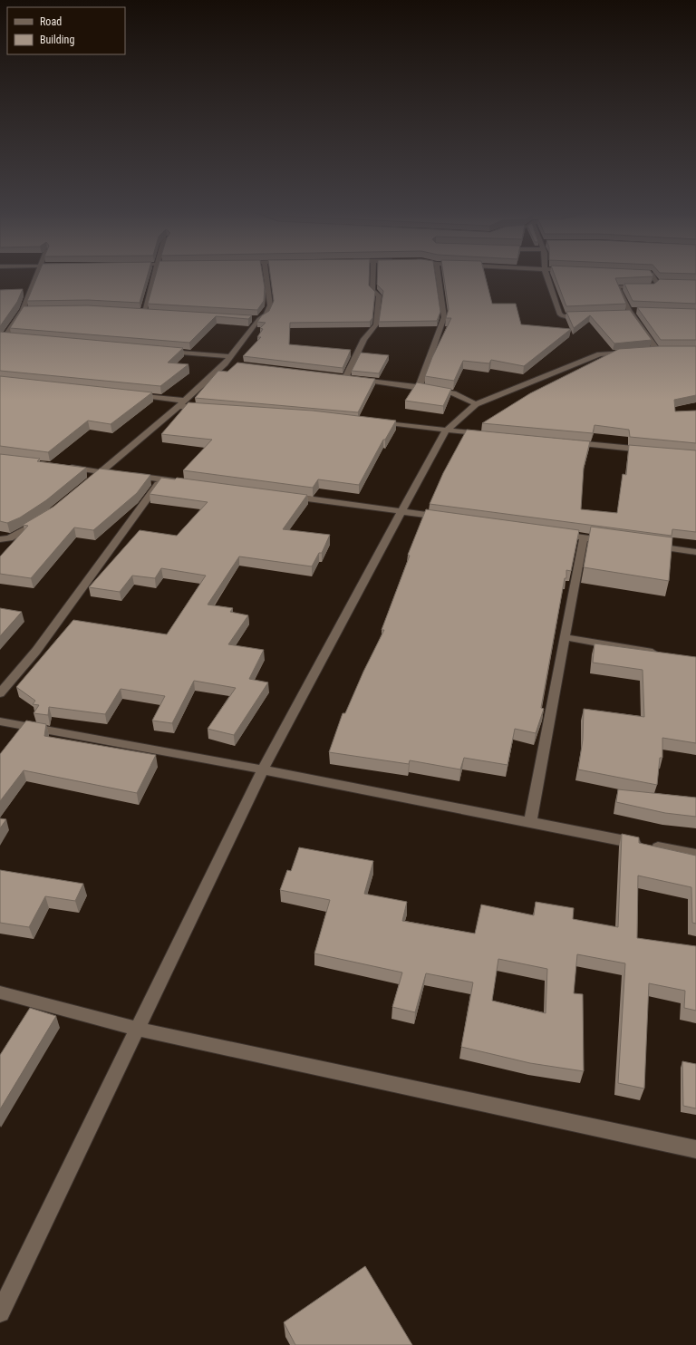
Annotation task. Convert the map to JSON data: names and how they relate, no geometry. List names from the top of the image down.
{
  "legend": ["Road", "Building"]
}
